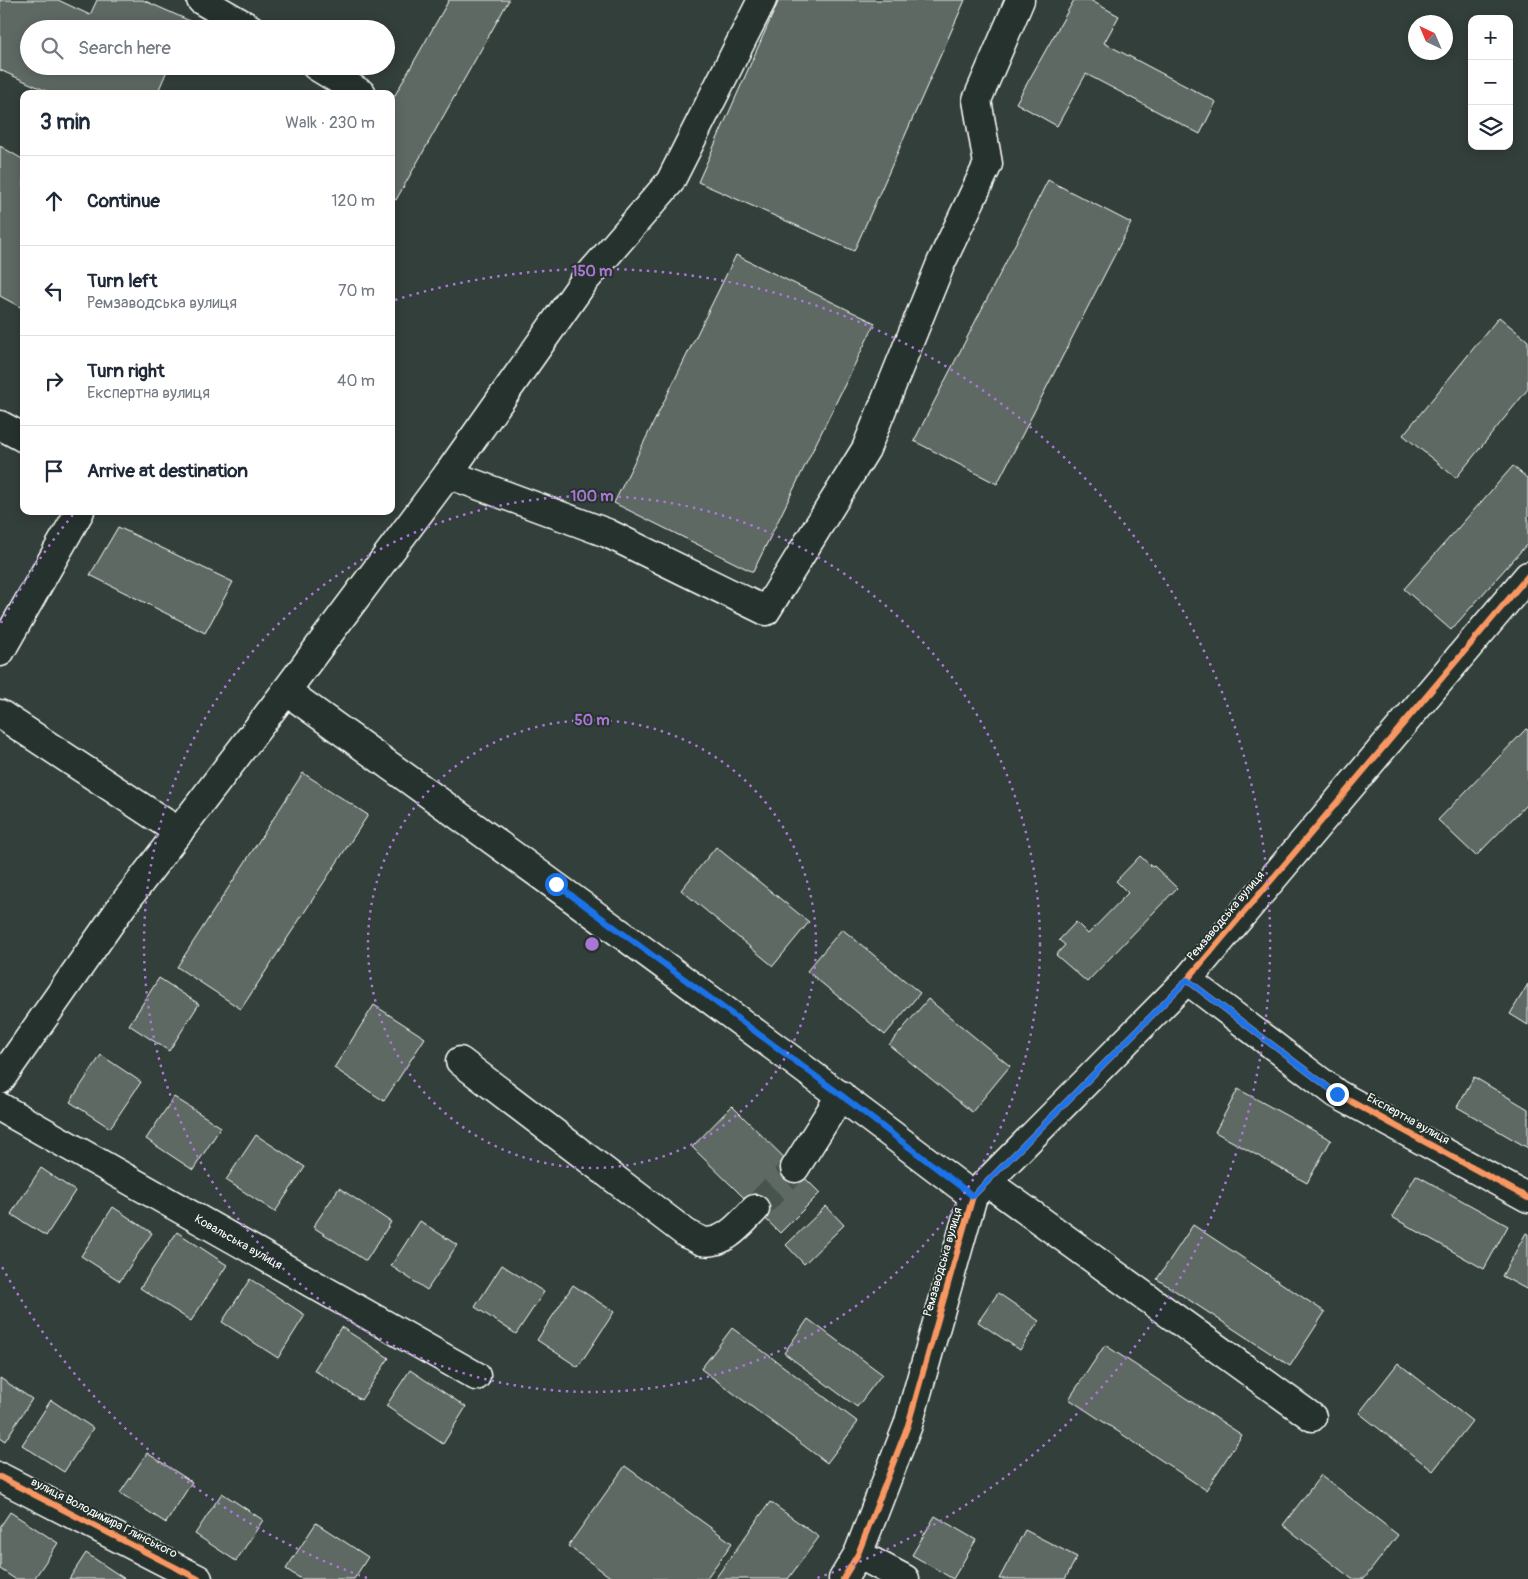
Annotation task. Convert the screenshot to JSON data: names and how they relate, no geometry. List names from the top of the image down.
{
  "streets": {
    "street": [
      "Ремзаводська вулиця",
      "Експертна вулиця",
      "Ковальська вулиця",
      "вулиця Володимира Глинського"
    ]
  },
  "crossings": [
    ["Ремзаводська вулиця", "Експертна вулиця"]
  ],
  "north": "top left",
  "page": {
    "map_buttons": ["+", "−"],
    "search": "Search here",
    "heading": ["3 min", "Walk · 230 m"],
    "list": [
      ["Continue", "120 m"],
      ["Turn left", "Ремзаводська вулиця", "70 m"],
      ["Turn right", "Експертна вулиця", "40 m"],
      "Arrive at destination"
    ]
  },
  "rings": ["150 m", "100 m", "50 m"]
}
